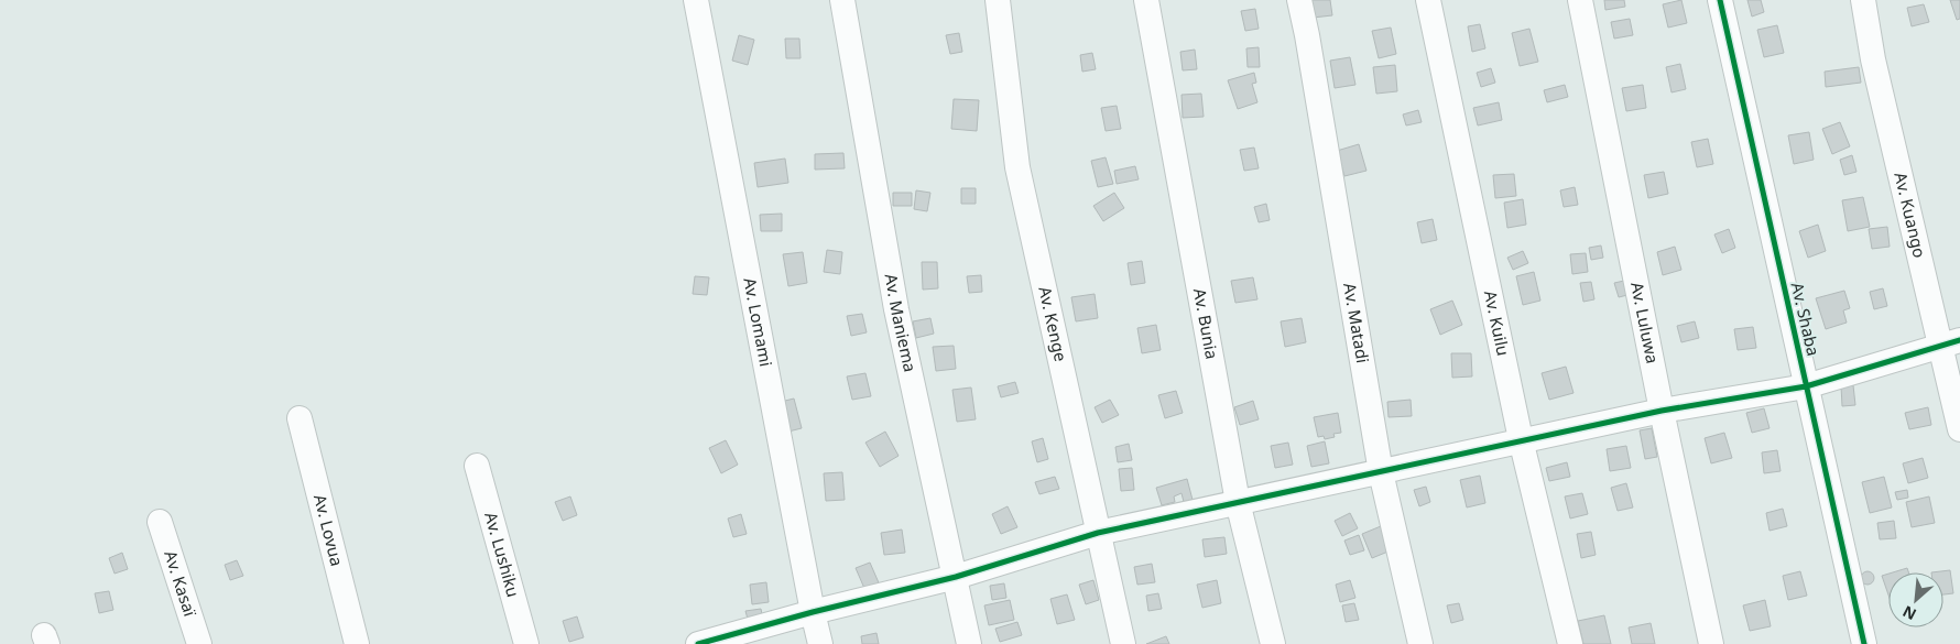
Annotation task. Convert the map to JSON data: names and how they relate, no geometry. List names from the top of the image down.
{
  "streets": {
    "street": [
      "Av. Kuango",
      "Av. Shaba",
      "Av. Lomami",
      "Av. Maniema",
      "Av. Bunia",
      "Av. Matadi",
      "Av. Kuilu",
      "Av. Luluwa",
      "Av. Kenge",
      "Av. Lovua",
      "Av. Lushiku",
      "Av. Kasaï"
    ]
  },
  "north": "bottom left"
}
